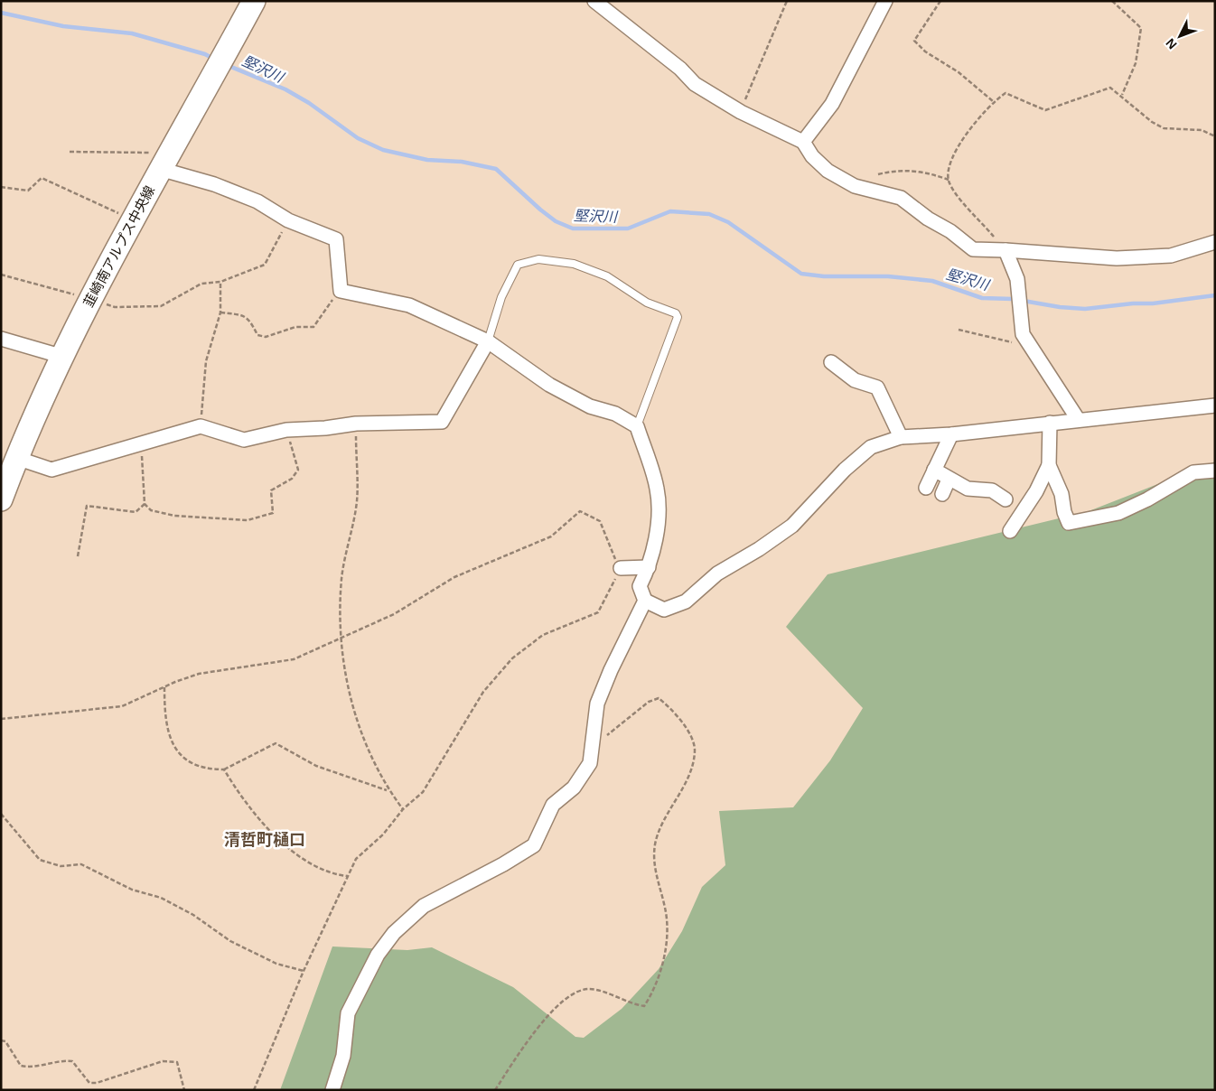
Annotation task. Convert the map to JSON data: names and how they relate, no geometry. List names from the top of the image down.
{
  "streets": {
    "main road": ["韮崎南アルプス中央線"]
  },
  "districts": ["清哲町樋口"],
  "water": ["堅沢川"],
  "north": "bottom left"
}
